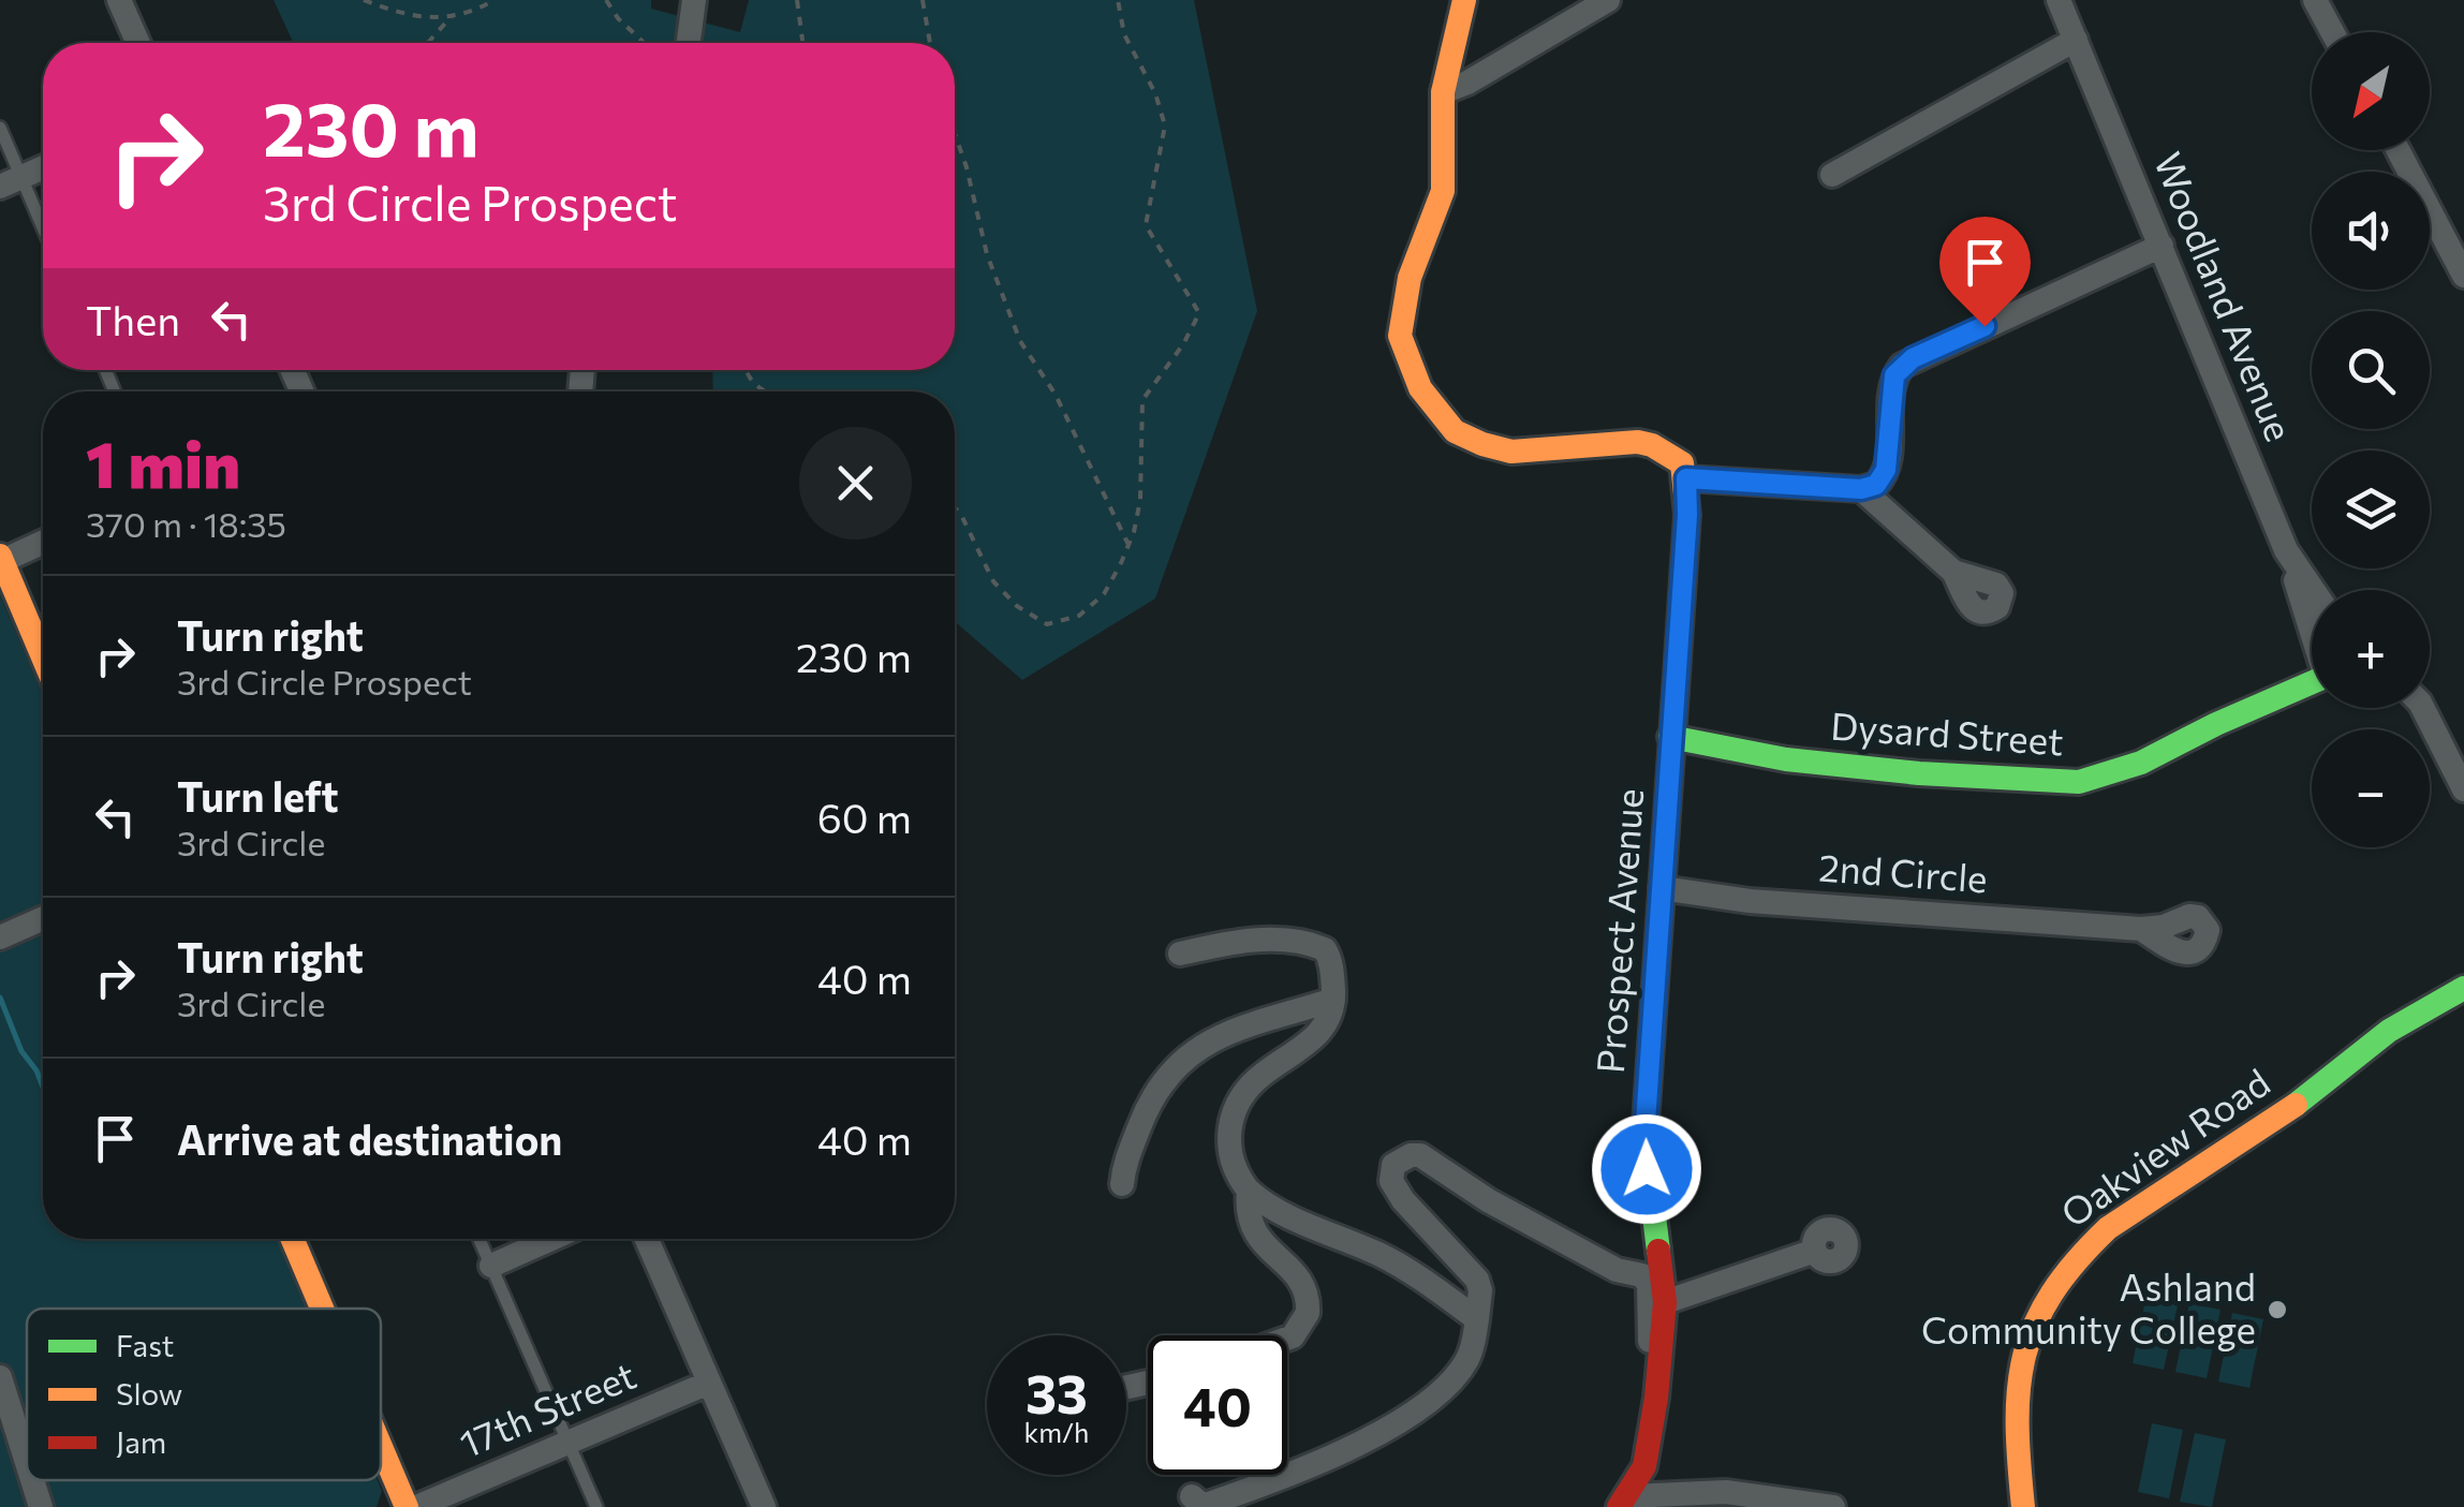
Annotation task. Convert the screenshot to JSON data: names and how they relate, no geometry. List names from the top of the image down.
{
  "streets": {
    "street": [
      "Woodland Avenue",
      "Dysard Street",
      "2nd Circle",
      "Prospect Avenue",
      "Oakview Road",
      "17th Street"
    ]
  },
  "crossings": [
    ["Woodland Avenue", "Dysard Street"],
    ["Dysard Street", "Prospect Avenue"],
    ["2nd Circle", "Prospect Avenue"]
  ],
  "places": ["Ashland Community College"],
  "legend": ["Fast", "Slow", "Jam"],
  "north": "bottom left",
  "page": {
    "map_buttons": ["+", "−"],
    "turn": ["230 m", "3rd Circle Prospect"],
    "then": "Then",
    "heading": ["1 min", "370 m · 18:35"],
    "list": [
      {
        "name": "Turn right",
        "note": "3rd Circle Prospect",
        "value": "230 m"
      },
      {
        "name": "Turn left",
        "note": "3rd Circle",
        "value": "60 m"
      },
      {
        "name": "Turn right",
        "note": "3rd Circle",
        "value": "40 m"
      },
      {
        "name": "Arrive at destination",
        "value": "40 m"
      }
    ],
    "speed": "33 km/h",
    "limit": "40"
  }
}
